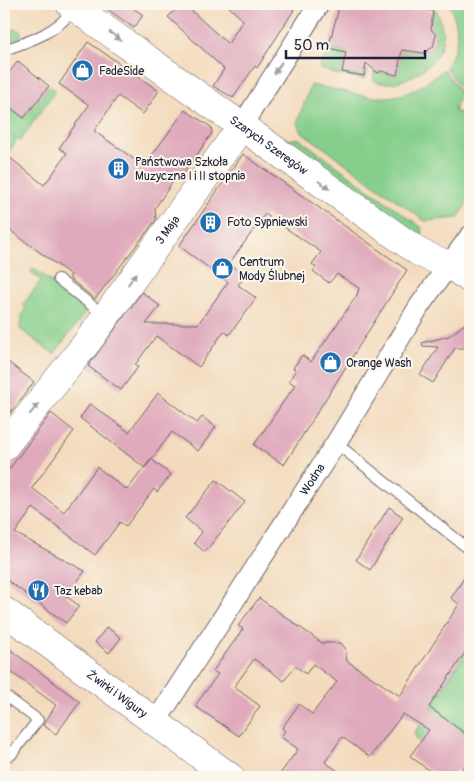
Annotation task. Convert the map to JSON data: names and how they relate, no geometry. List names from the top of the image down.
{
  "streets": {
    "street": [
      "Szarych Szeregów",
      "3 Maja",
      "Wodna",
      "Żwirki i Wigury"
    ]
  },
  "crossings": [
    ["Szarych Szeregów", "3 Maja"],
    ["Szarych Szeregów", "Wodna"],
    ["Wodna", "Żwirki i Wigury"]
  ],
  "one_way": ["Szarych Szeregów"],
  "places": {
    "shop": ["FadeSide", "Centrum Mody Ślubnej", "Orange Wash"],
    "building": ["Państwowa Szkoła Muzyczna I i II stopnia", "Foto Sypniewski"],
    "restaurant": ["Taz kebab"]
  },
  "scale_bar": "50 m"
}
